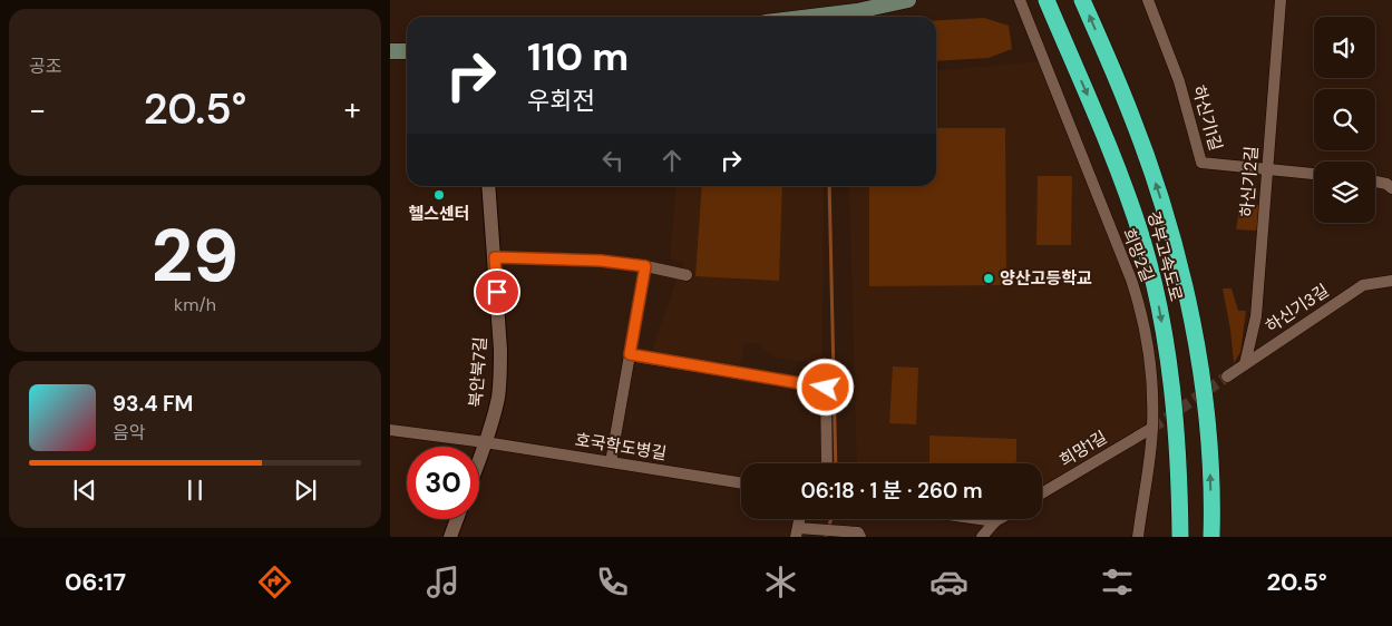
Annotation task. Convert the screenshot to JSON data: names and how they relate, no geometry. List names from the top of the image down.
{
  "streets": {
    "highway": ["경부고속도로"],
    "street": [
      "하신기1길",
      "하신기2길",
      "희망2길",
      "하신기3길",
      "북안북7길",
      "호국학도병길",
      "희망1길"
    ]
  },
  "crossings": [
    ["하신기1길", "하신기2길"],
    ["하신기2길", "하신기3길"],
    ["희망2길", "희망1길"],
    ["북안북7길", "호국학도병길"]
  ],
  "places": ["헬스센터", "양산고등학교"],
  "page": {
    "tile": [
      "공조",
      ["29", "km/h"]
    ],
    "turn": ["110 m", "우회전"],
    "heat": ["−", "20.5°", "+"],
    "song": ["93.4 FM", "음악"],
    "limit": "30",
    "trip": "06:18 · 1 분 · 260 m",
    "tabs": ["06:17", "20.5°"]
  }
}
